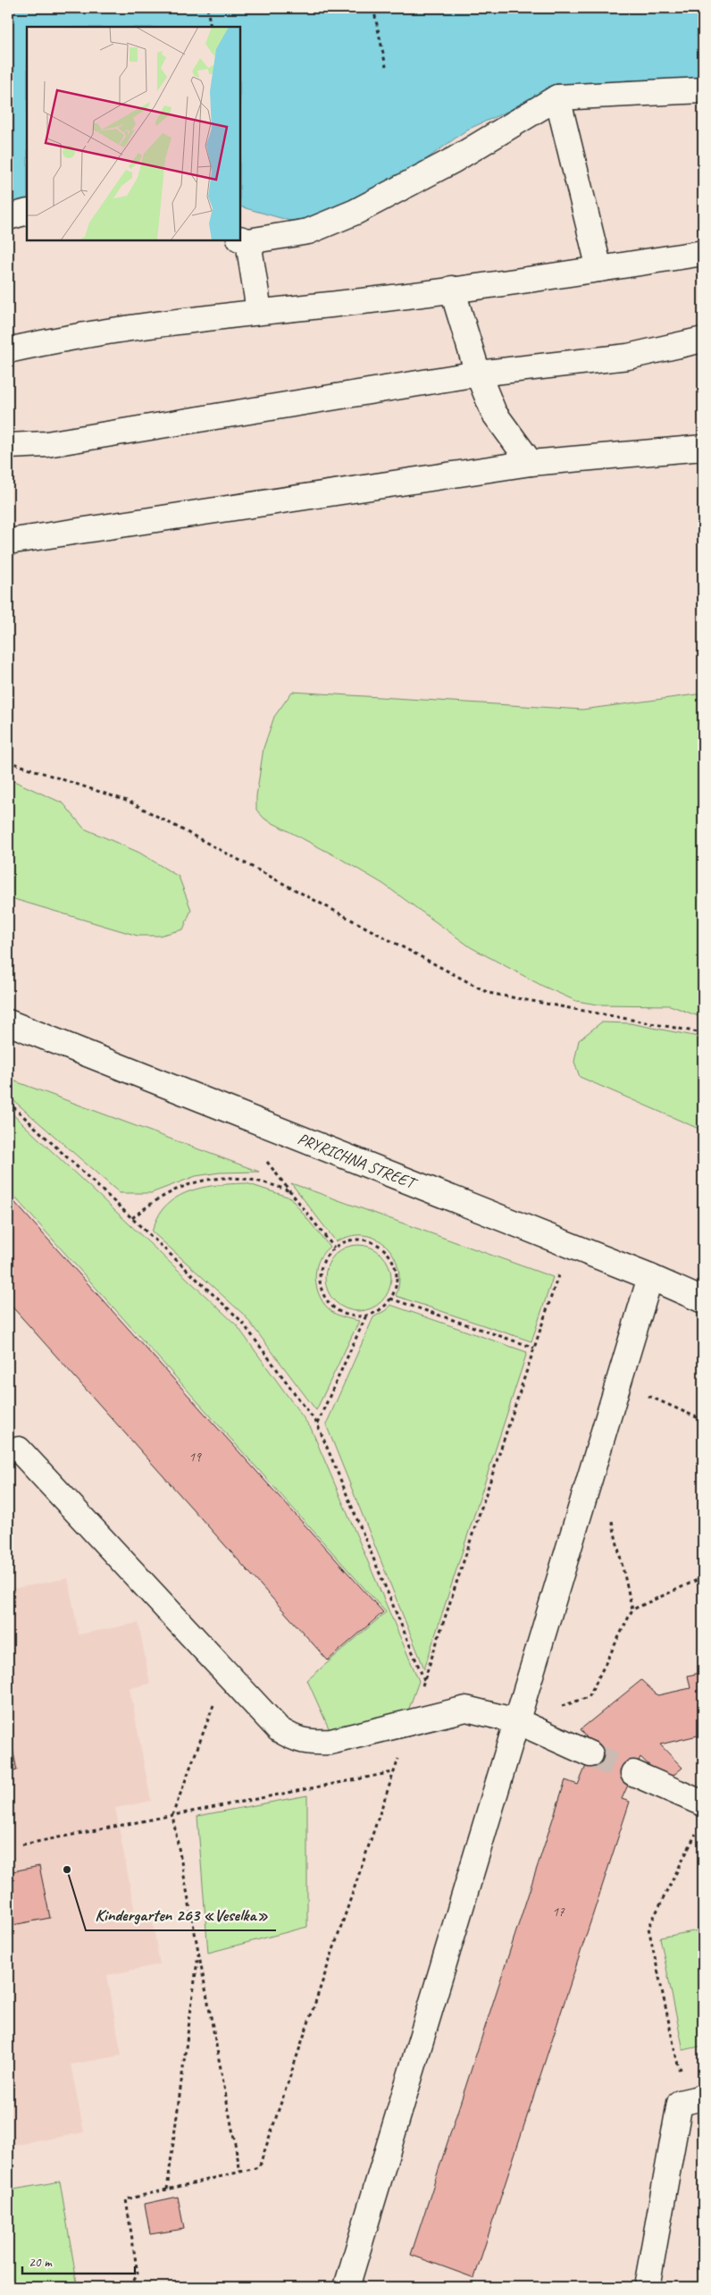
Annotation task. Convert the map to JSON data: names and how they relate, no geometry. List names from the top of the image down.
{
  "streets": {
    "street": ["PRYRICHNA STREET"]
  },
  "places": ["Kindergarten 263 «Veselka»"],
  "house_numbers": ["19", "17"],
  "scale_bar": "20 m"
}
